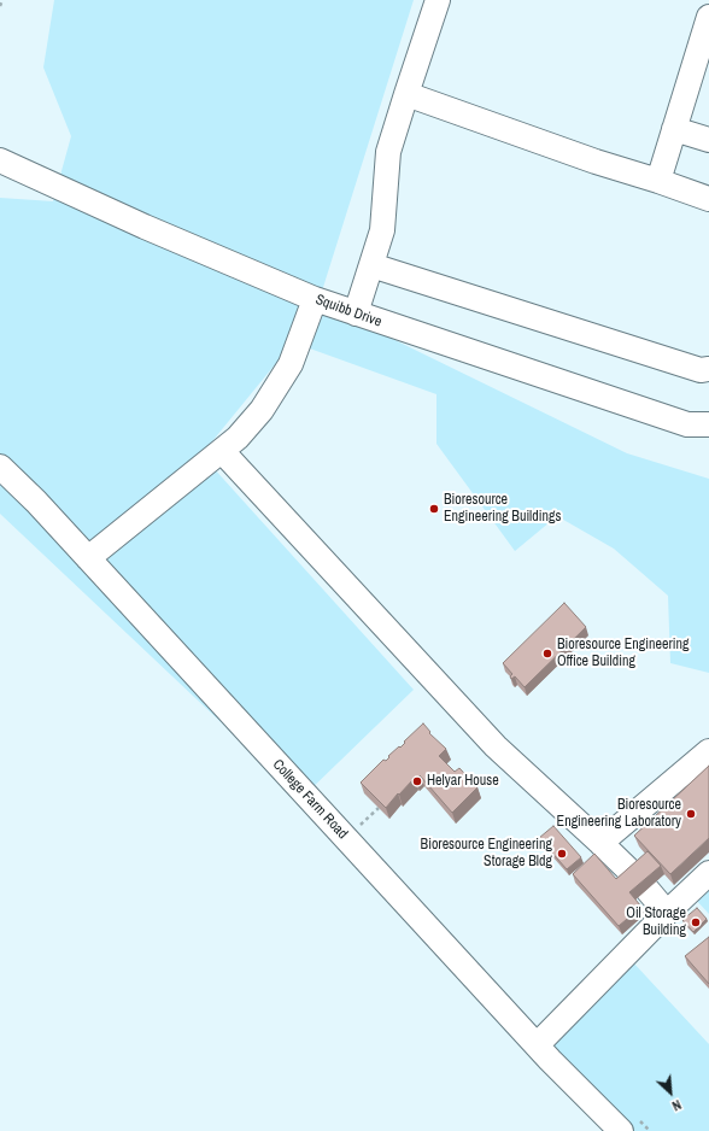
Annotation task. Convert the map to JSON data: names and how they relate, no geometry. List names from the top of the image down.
{
  "streets": {
    "street": ["Squibb Drive", "College Farm Road"]
  },
  "places": [
    "Bioresource Engineering Buildings",
    "Bioresource Engineering Office Building",
    "Helyar House",
    "Bioresource Engineering Laboratory",
    "Bioresource Engineering Storage Bldg",
    "Oil Storage Building"
  ],
  "north": "bottom right"
}
